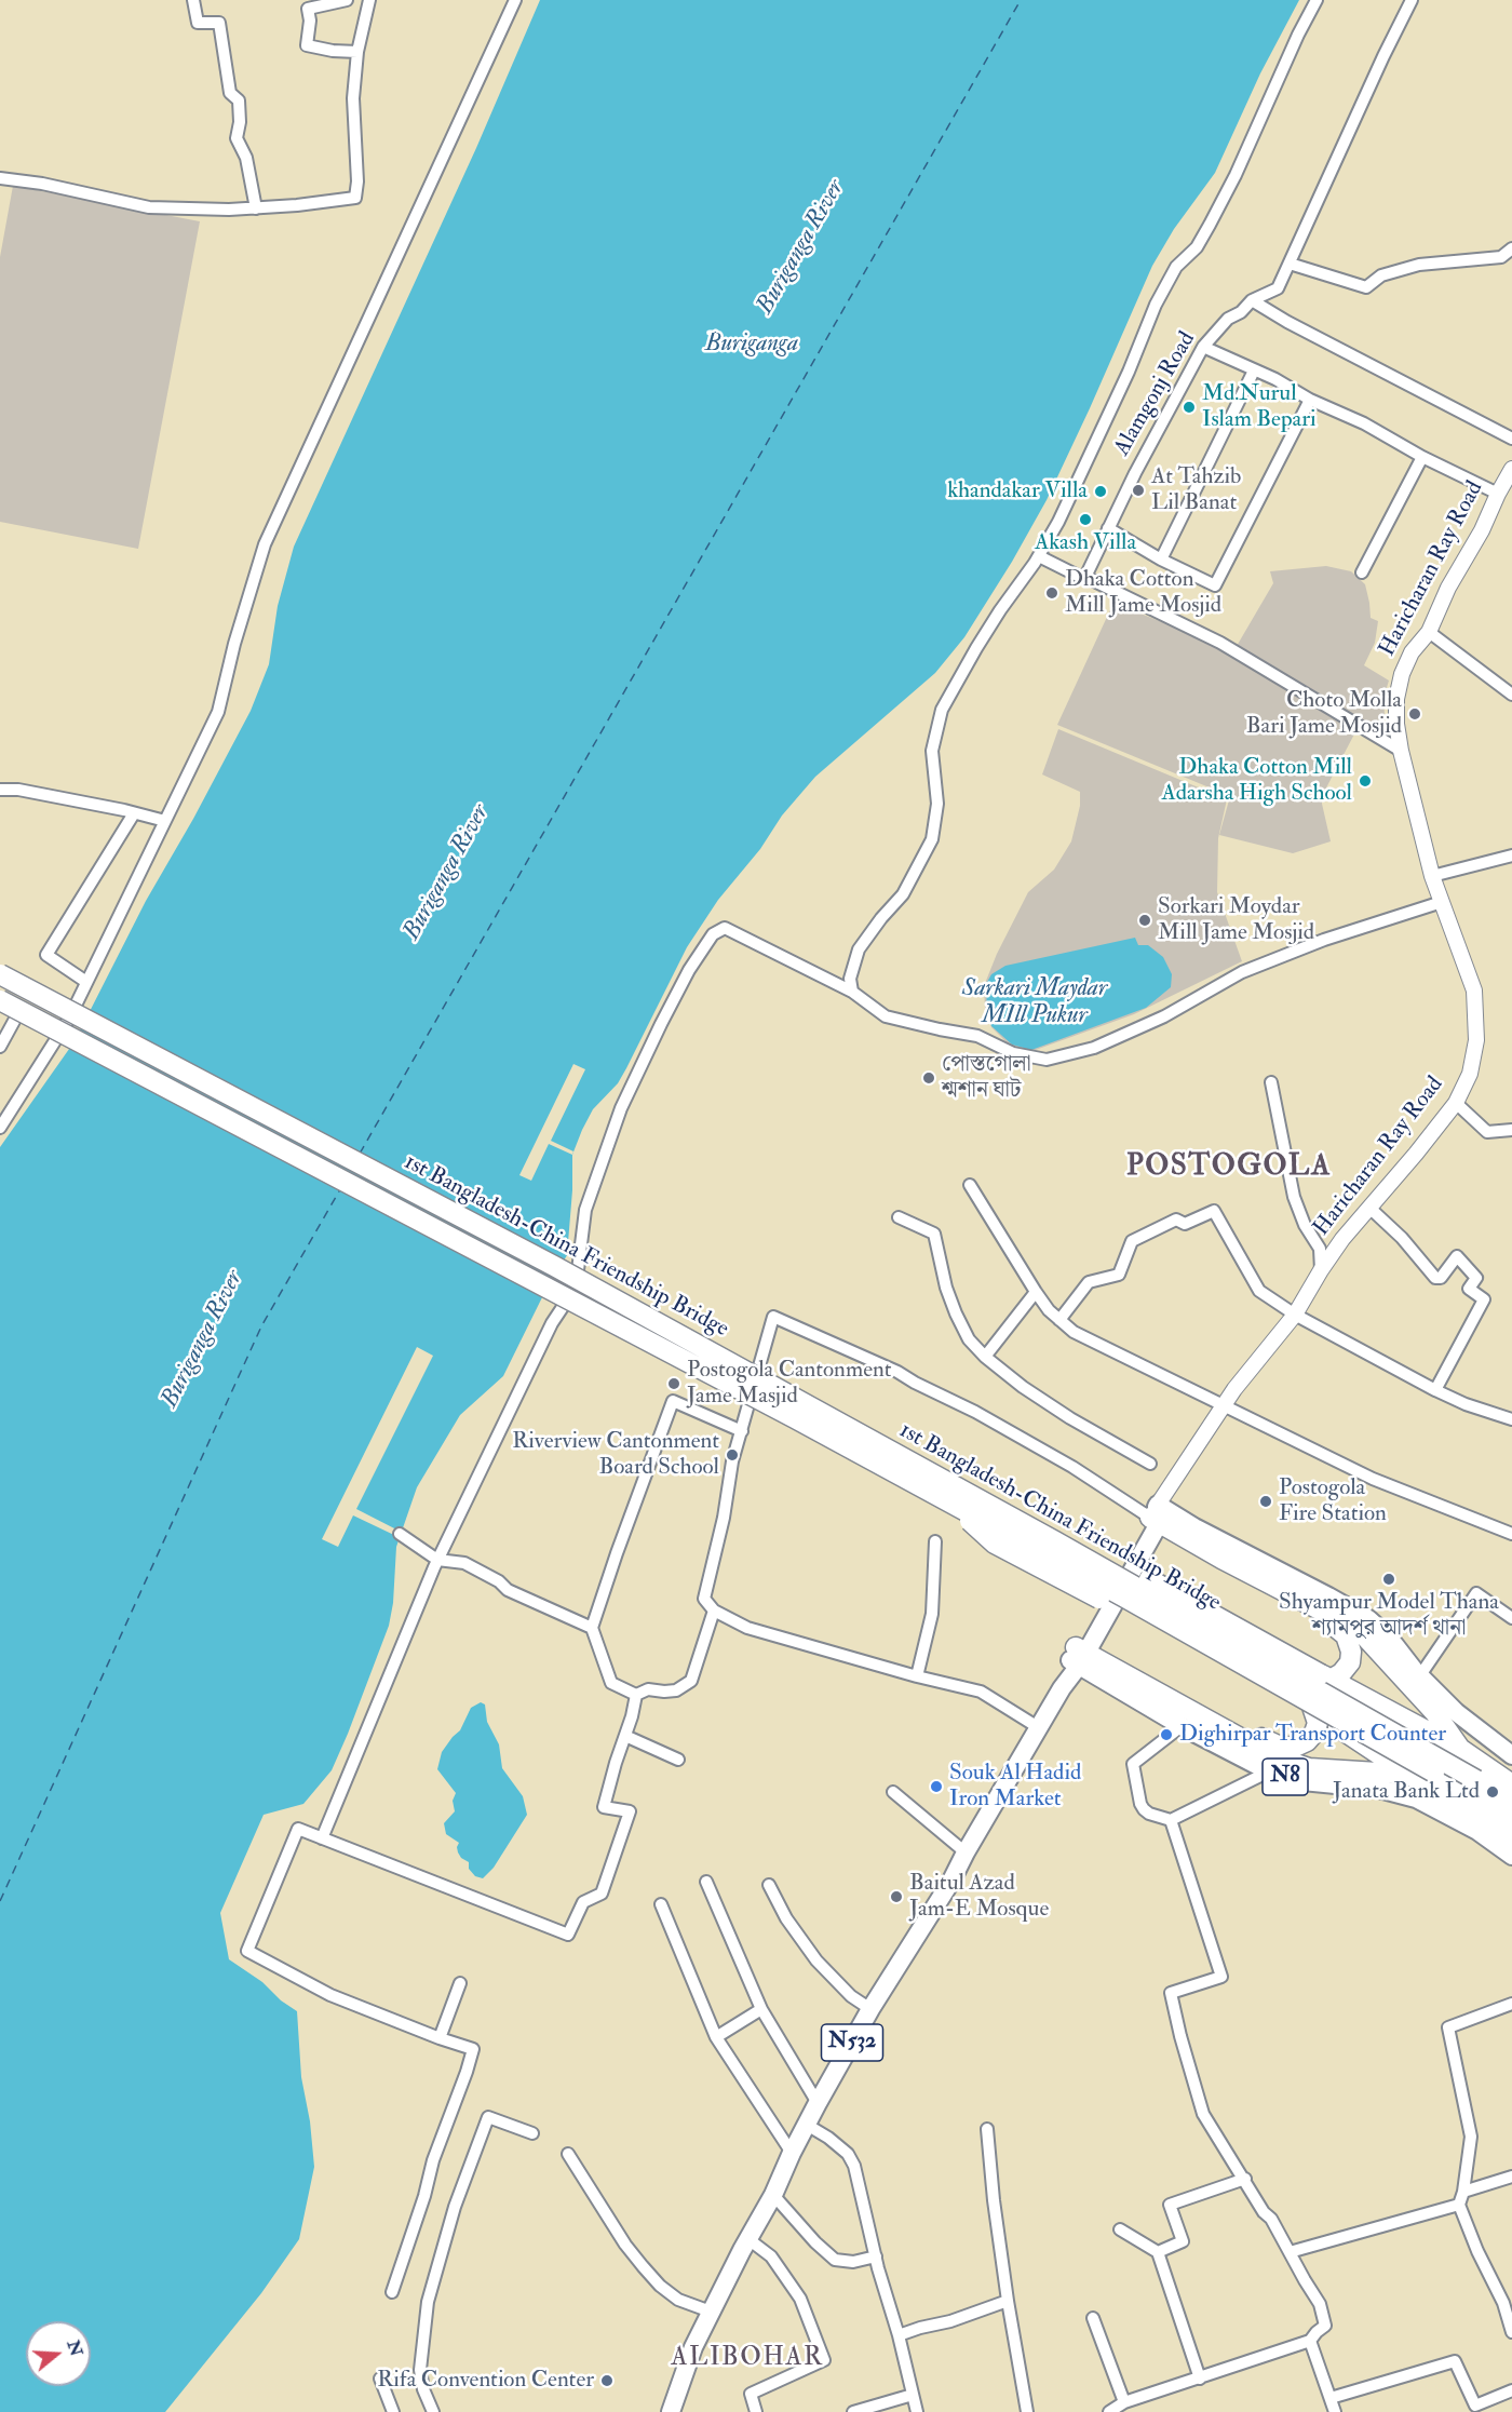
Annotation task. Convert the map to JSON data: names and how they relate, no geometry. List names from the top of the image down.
{
  "streets": {
    "highway": ["1st Bangladesh-China Friendship Bridge", "N8", "N532"],
    "main road": ["Haricharan Ray Road"],
    "street": ["Alamgonj Road"]
  },
  "crossings": [
    ["Haricharan Ray Road", "N532"],
    ["N8", "N532"]
  ],
  "districts": ["POSTOGOLA", "ALIBOHAR"],
  "water": ["Buriganga River", "Buriganga", "Sarkari Maydar MIll Pukur"],
  "places": [
    "Md.Nurul Islam Bepari",
    "At Tahzib Lil Banat",
    "khandakar Villa",
    "Akash Villa",
    "Dhaka Cotton Mill Jame Mosjid",
    "Choto Molla Bari Jame Mosjid",
    "Dhaka Cotton Mill Adarsha High School",
    "Sorkari Moydar Mill Jame Mosjid",
    "পোস্তগোলা শ্মশান ঘাট",
    "Postogola Cantonment Jame Masjid",
    "Riverview Cantonment Board School",
    "Postogola Fire Station",
    "Shyampur Model Thana শ্যামপুর আদর্শ থানা",
    "Dighirpar Transport Counter",
    "Souk Al Hadid Iron Market",
    "Janata Bank Ltd",
    "Baitul Azad Jam-E Mosque",
    "Rifa Convention Center"
  ],
  "north": "right"
}
